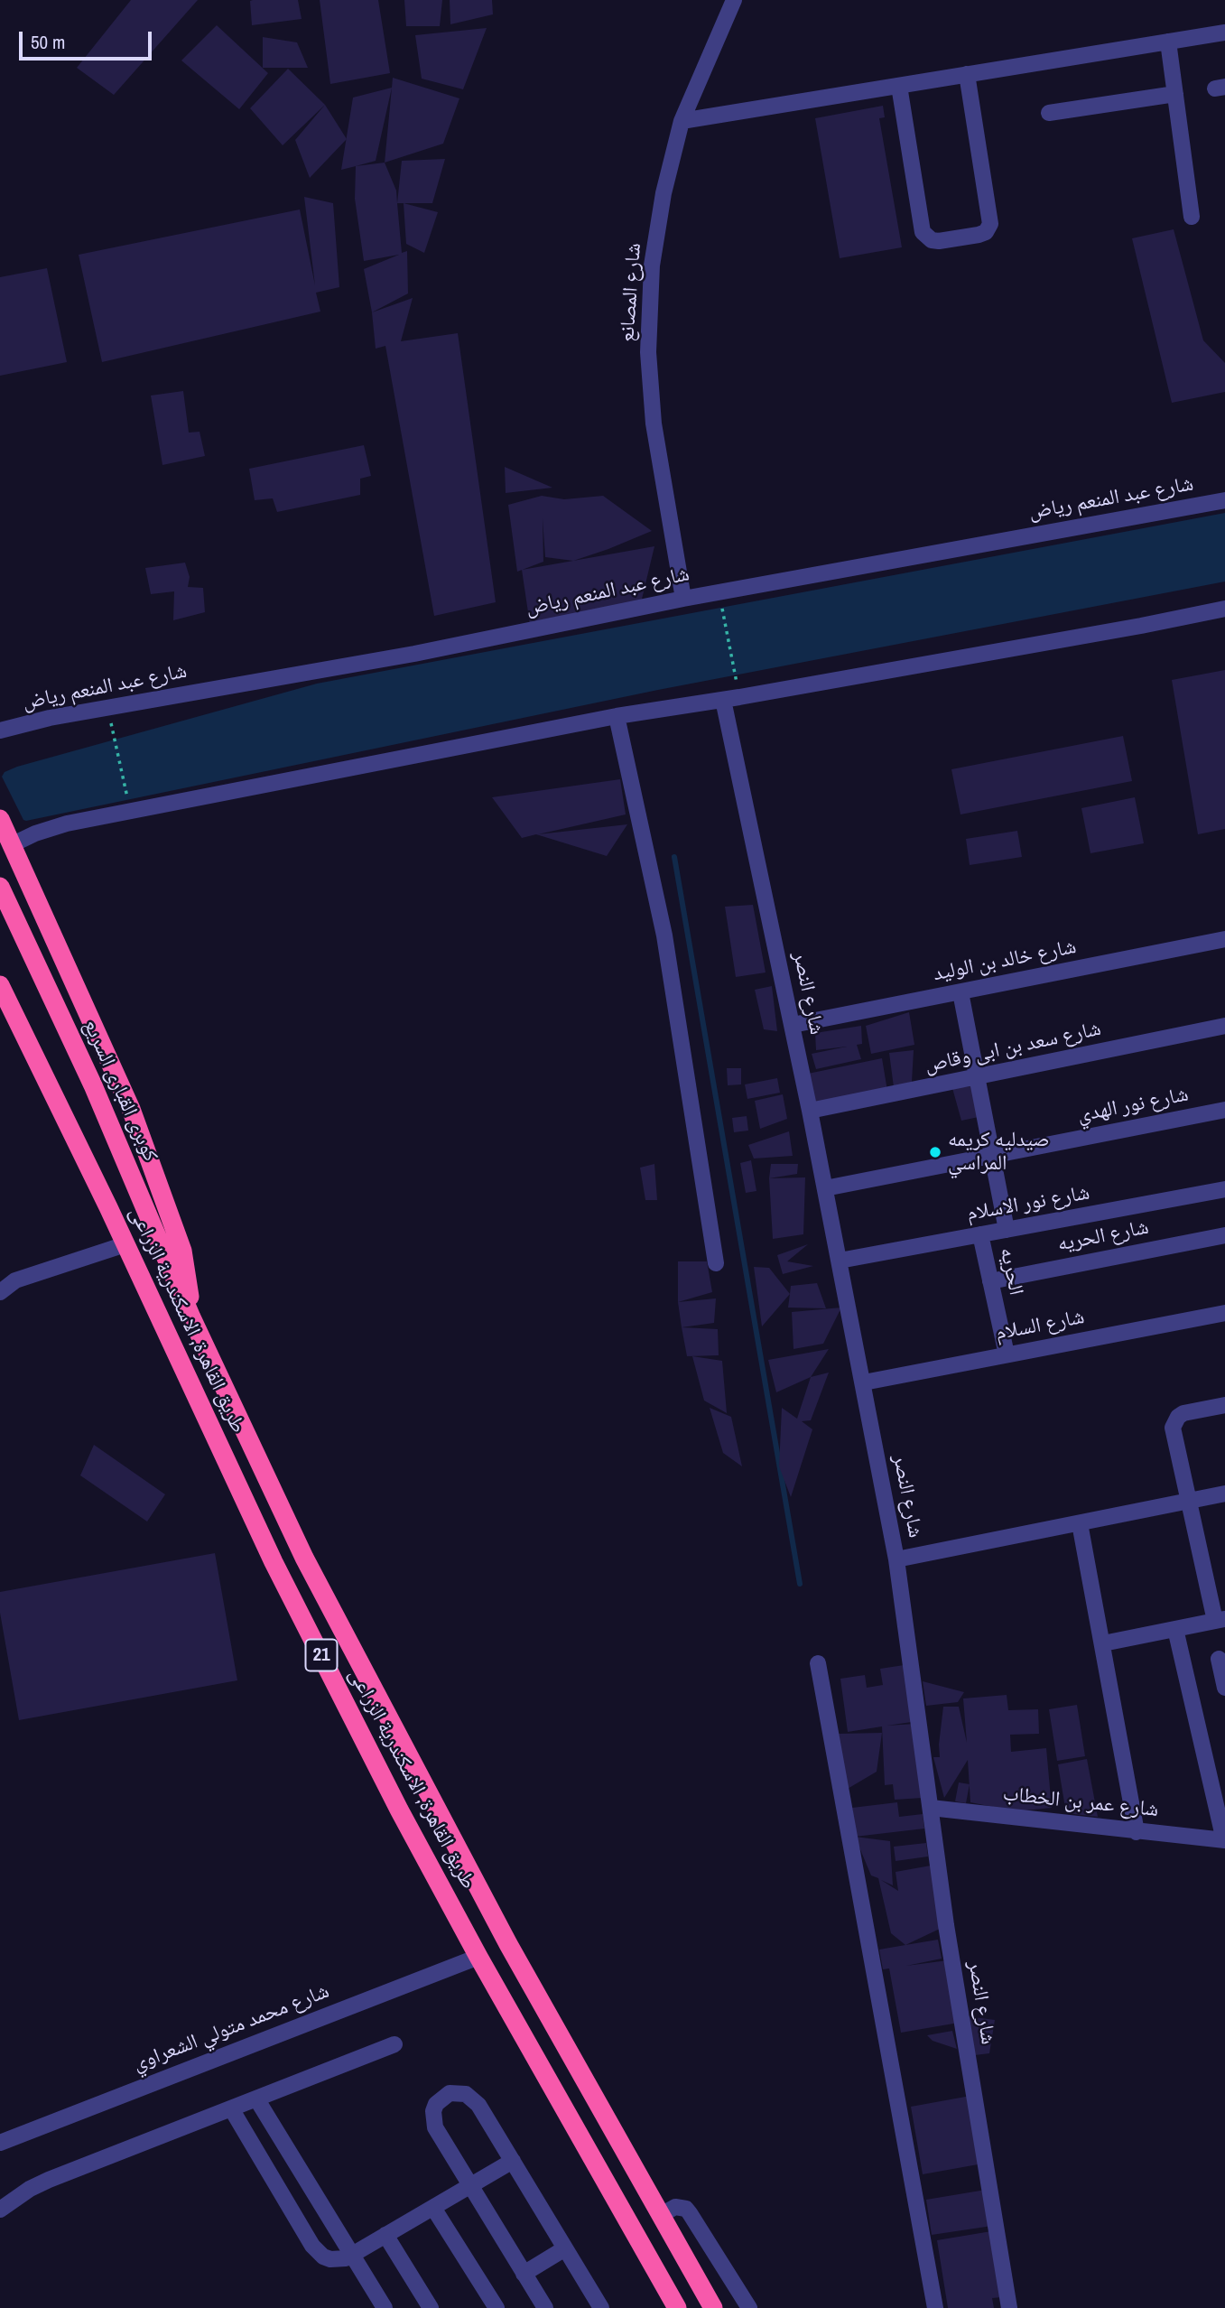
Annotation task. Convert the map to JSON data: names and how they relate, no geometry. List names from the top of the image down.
{
  "streets": {
    "highway": ["كوبرى القبارى السريع", "طريق القاهرة, الاسكندرية الزراعى", "21"],
    "street": [
      "شارع المصانع",
      "شارع عبد المنعم رياض",
      "شارع خالد بن الوليد",
      "شارع النصر",
      "شارع سعد بن ابى وقاص",
      "شارع نور الهدي",
      "شارع نور الاسلام",
      "شارع الحريه",
      "الحريه",
      "شارع السلام",
      "شارع عمر بن الخطاب",
      "شارع محمد متولي الشعراوي"
    ]
  },
  "crossings": [
    ["شارع المصانع", "شارع عبد المنعم رياض"],
    ["شارع خالد بن الوليد", "شارع النصر"],
    ["شارع النصر", "شارع سعد بن ابى وقاص"],
    ["شارع النصر", "شارع نور الهدي"],
    ["شارع النصر", "شارع نور الاسلام"],
    ["شارع النصر", "شارع السلام"],
    ["شارع النصر", "شارع عمر بن الخطاب"],
    ["كوبرى القبارى السريع", "طريق القاهرة, الاسكندرية الزراعى"],
    ["شارع نور الاسلام", "الحريه"],
    ["شارع الحريه", "الحريه"],
    ["الحريه", "شارع السلام"],
    ["طريق القاهرة, الاسكندرية الزراعى", "شارع محمد متولي الشعراوي"]
  ],
  "places": ["صيدليه كريمه المراسي"],
  "scale_bar": "50 m"
}
